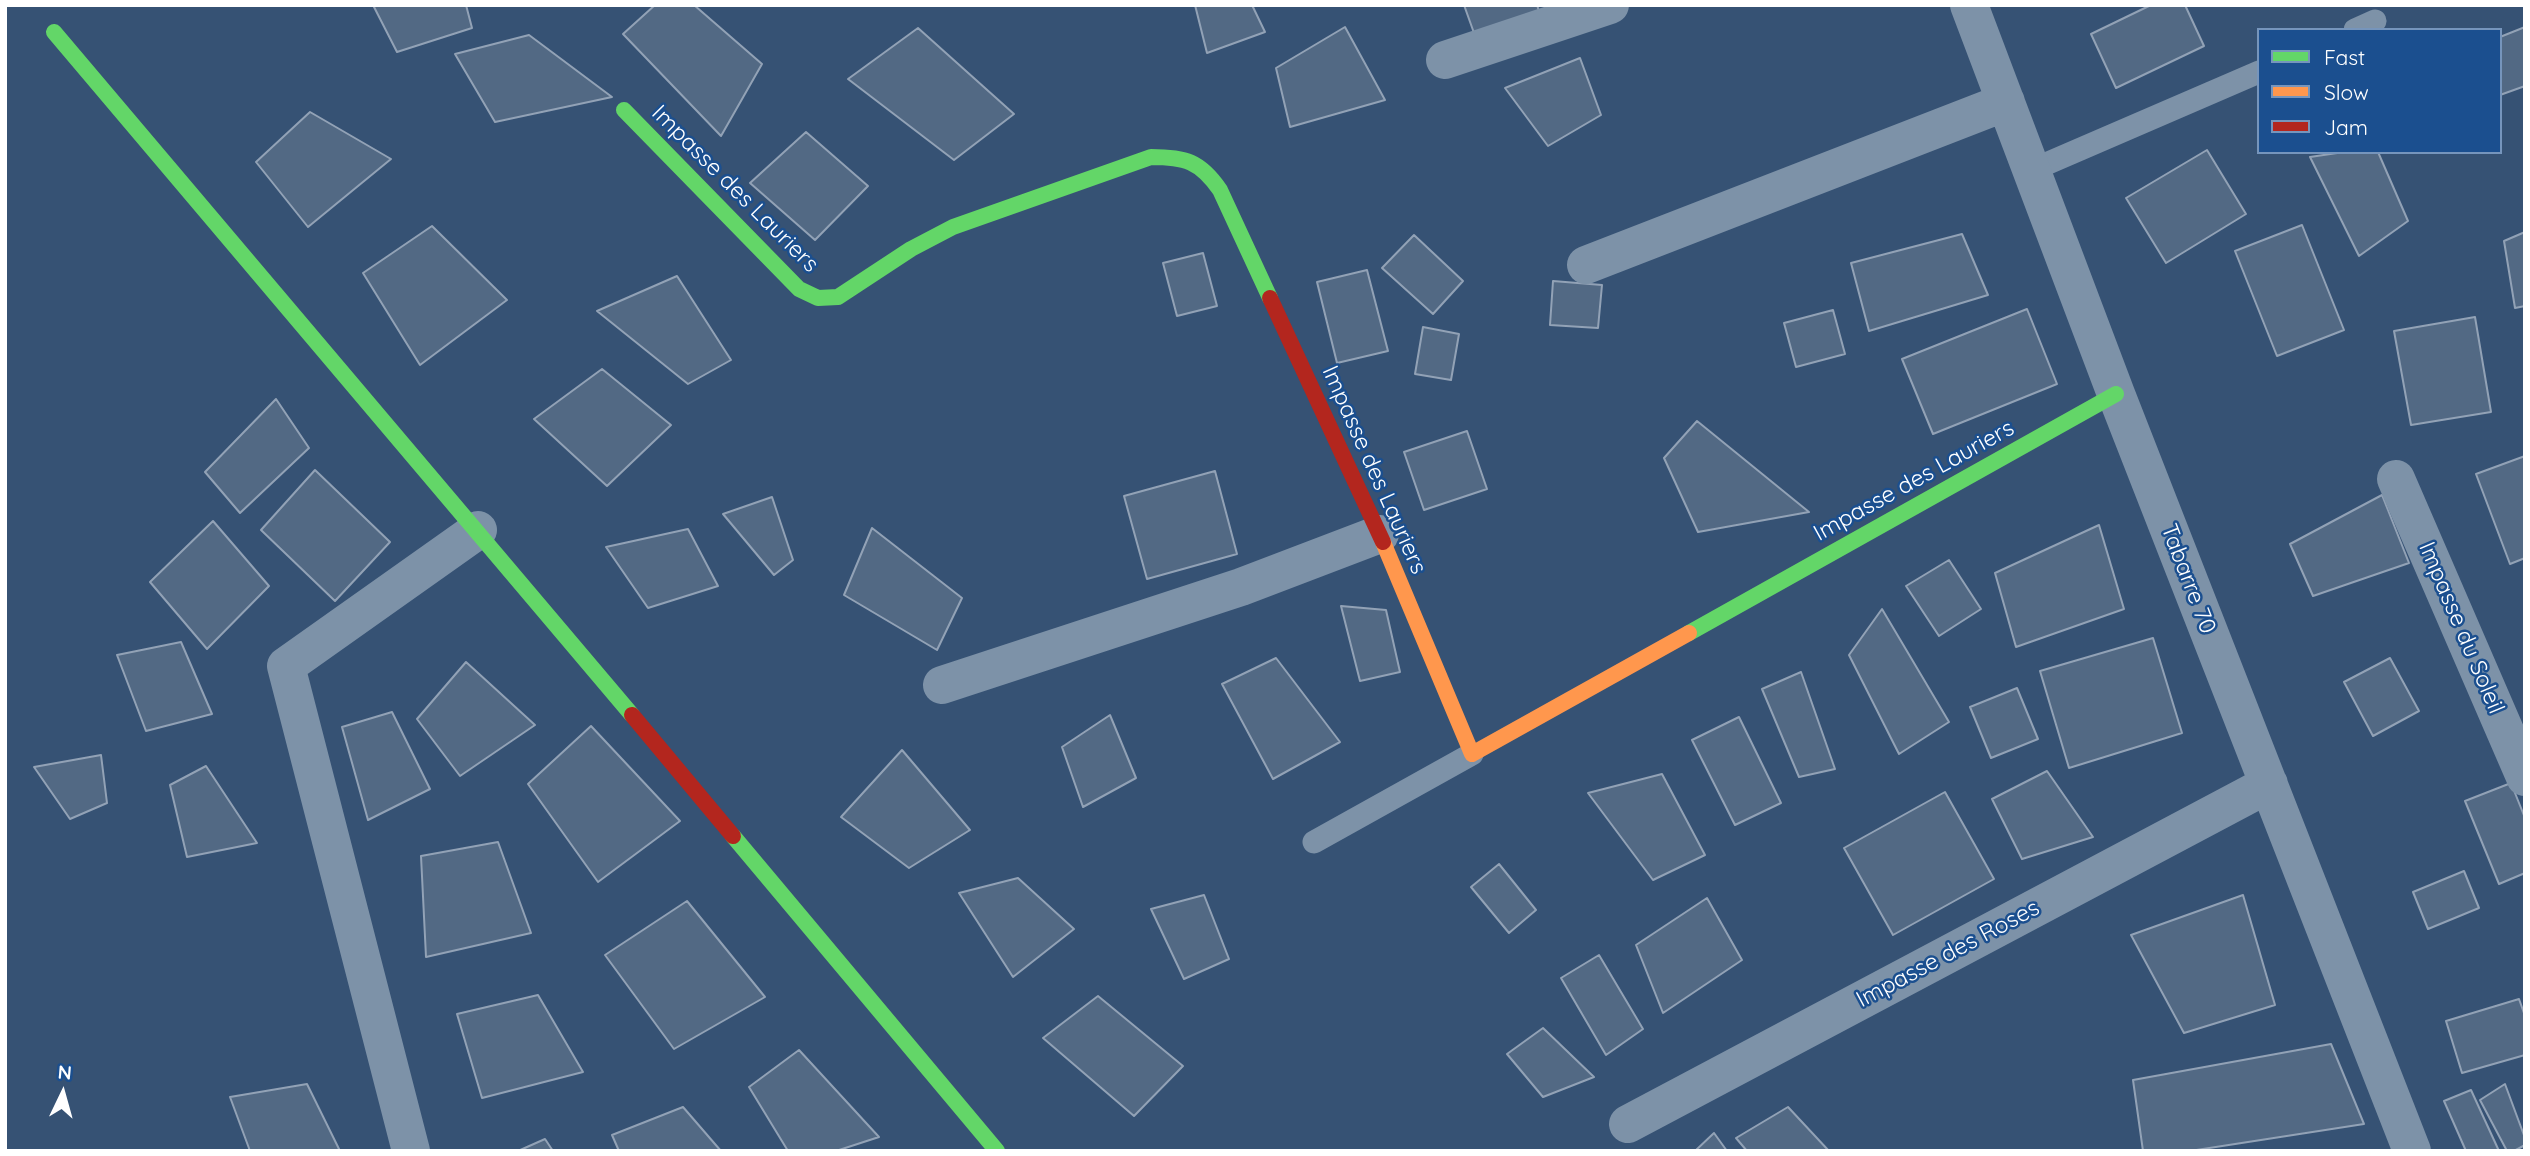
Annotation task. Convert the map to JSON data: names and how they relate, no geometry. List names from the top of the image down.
{
  "streets": {
    "street": [
      "Impasse des Lauriers",
      "Tabarre 70",
      "Impasse du Soleil",
      "Impasse des Roses"
    ]
  },
  "crossings": [
    ["Impasse des Lauriers", "Tabarre 70"],
    ["Tabarre 70", "Impasse des Roses"]
  ],
  "legend": ["Fast", "Slow", "Jam"],
  "north": "top"
}
